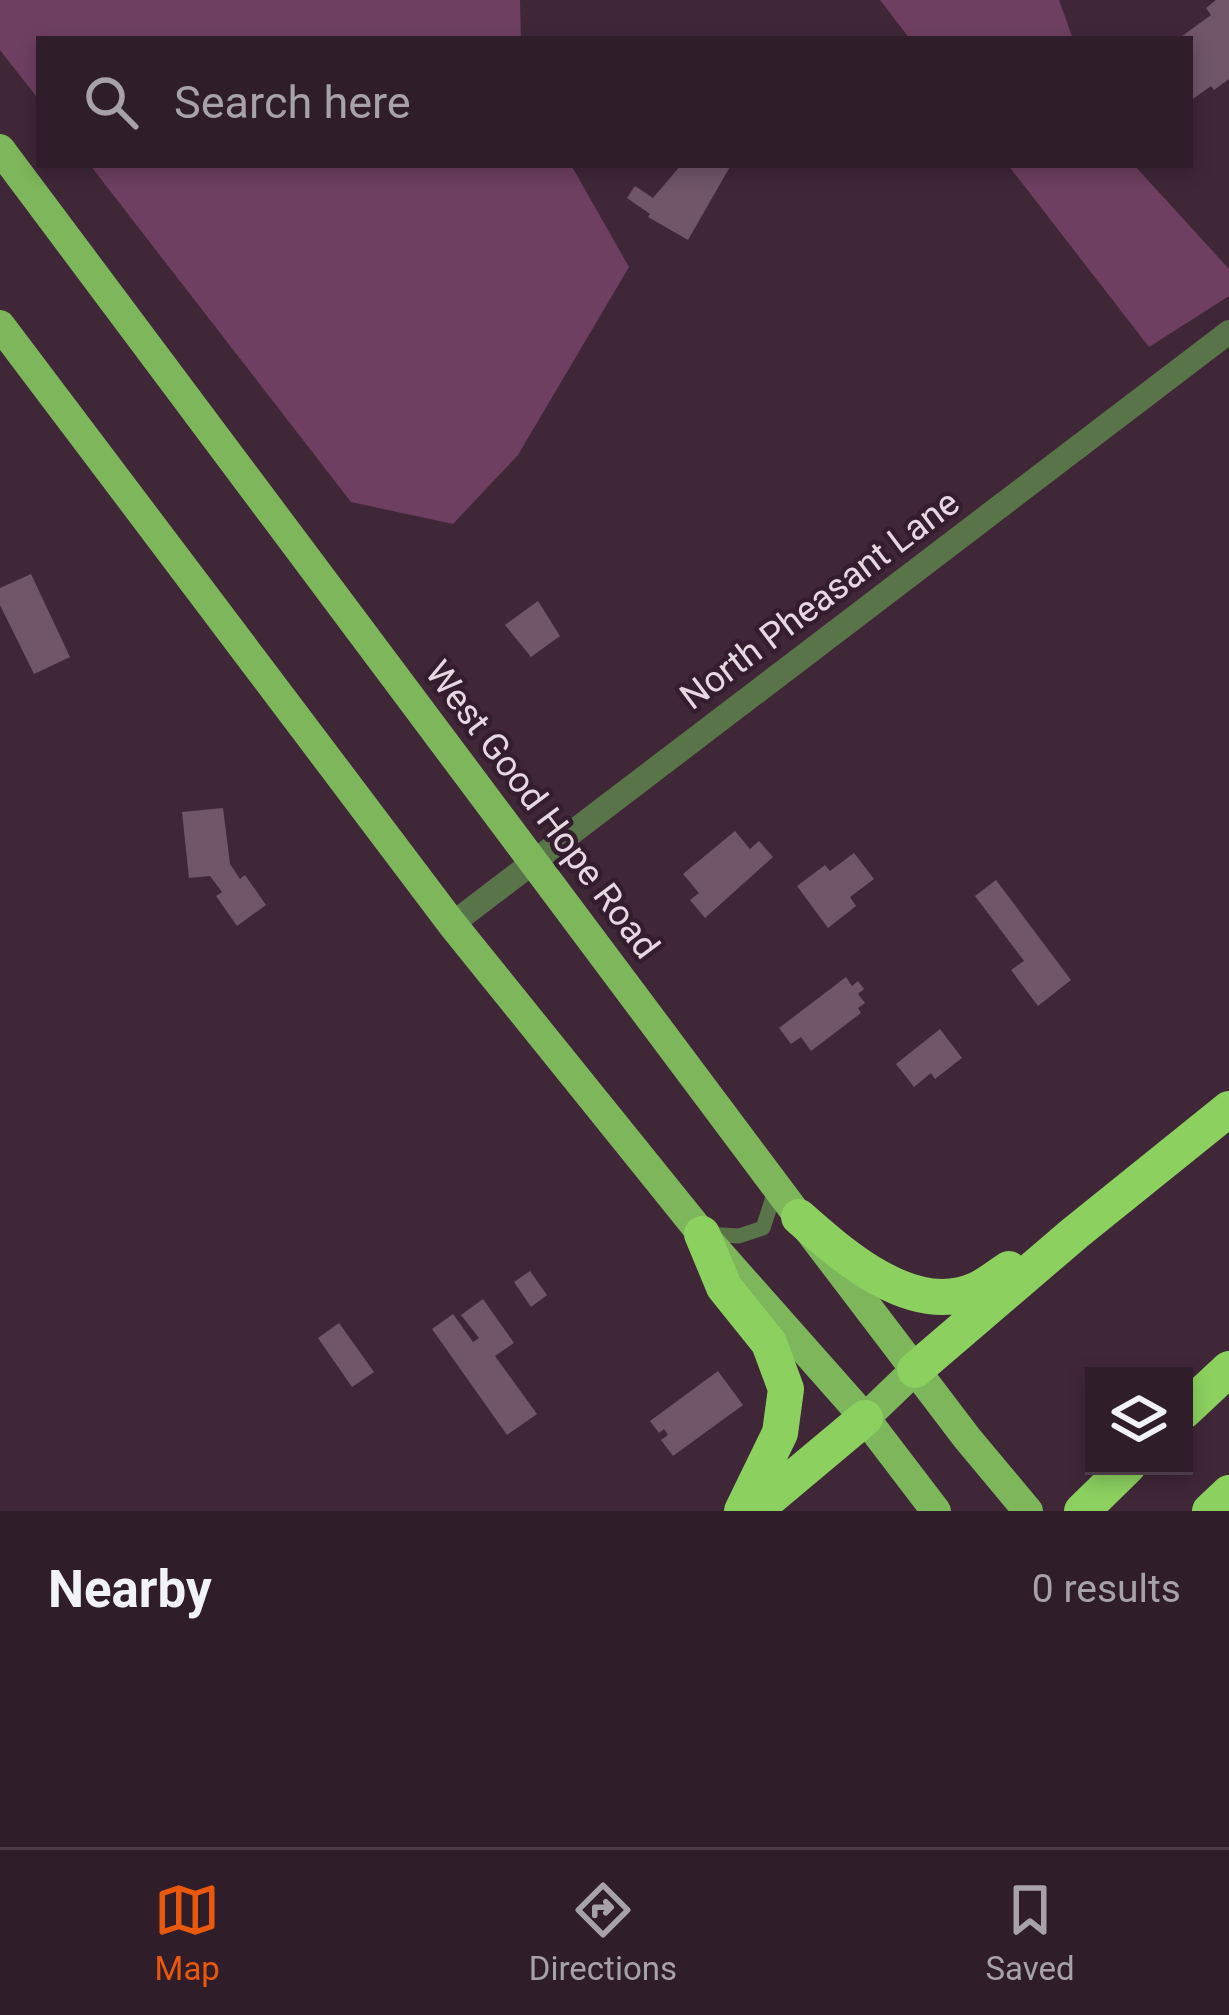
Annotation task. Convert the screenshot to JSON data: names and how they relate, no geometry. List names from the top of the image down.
{
  "streets": {
    "main road": ["West Good Hope Road"],
    "street": ["North Pheasant Lane"]
  },
  "crossings": [
    ["North Pheasant Lane", "West Good Hope Road"]
  ],
  "page": {
    "search": "Search here",
    "heading": ["Nearby", "0 results"],
    "nav": ["Map", "Directions", "Saved"]
  }
}
